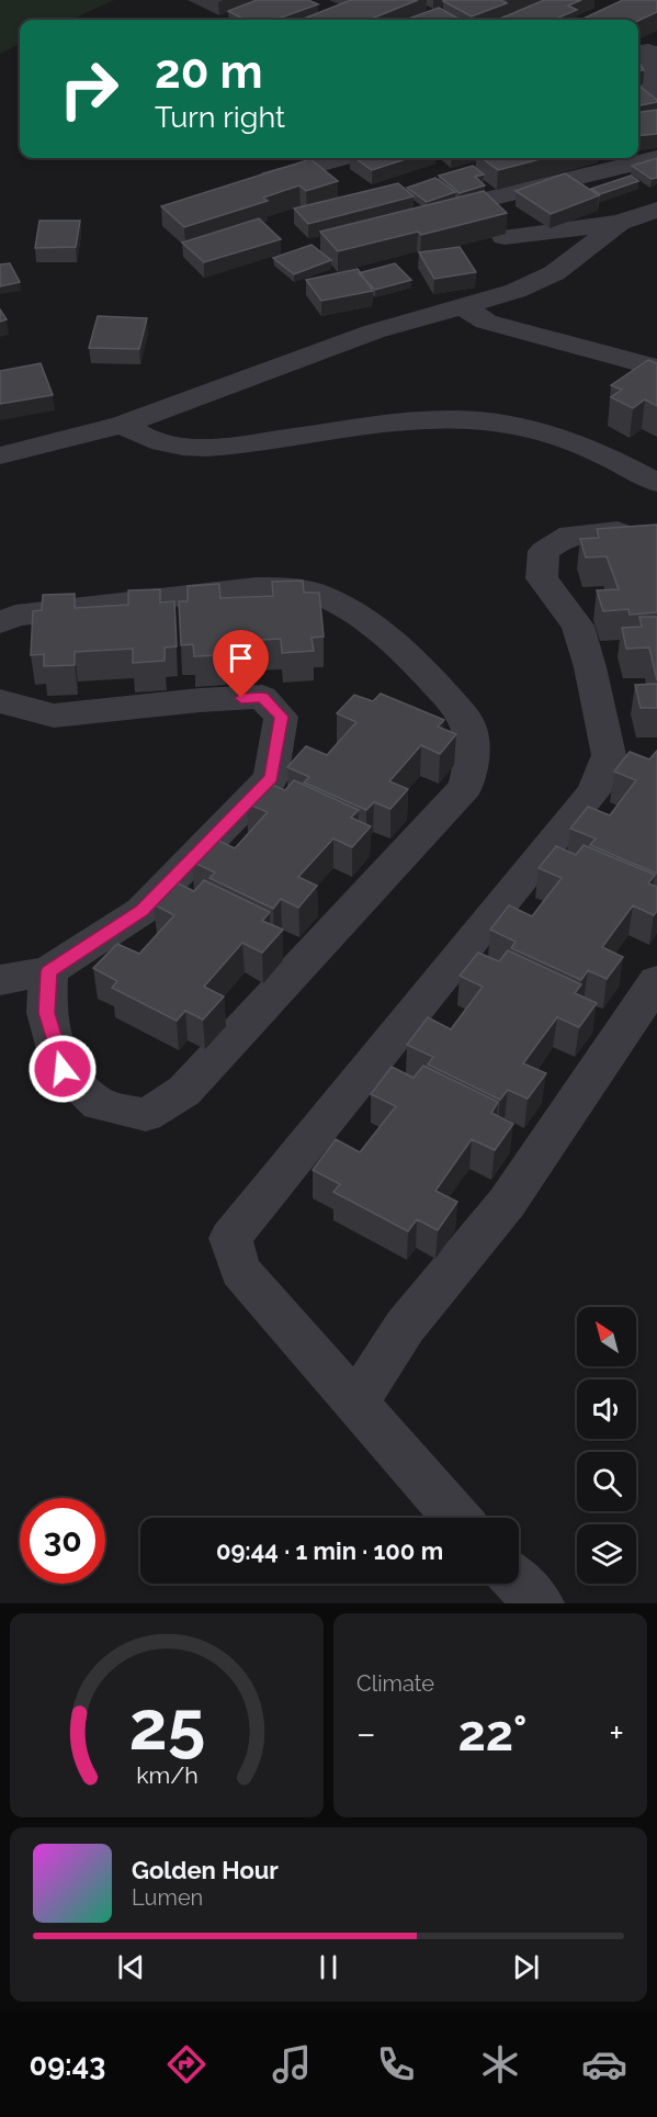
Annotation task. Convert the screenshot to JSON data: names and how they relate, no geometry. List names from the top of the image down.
{
  "north": "top left",
  "page": {
    "turn": ["20 m", "Turn right"],
    "limit": "30",
    "trip": "09:44 · 1 min · 100 m",
    "tile": "Climate",
    "heat": ["−", "22°", "+"],
    "song": ["Golden Hour", "Lumen"],
    "tabs": "09:43",
    "gauge": ["25", "km/h"]
  }
}
